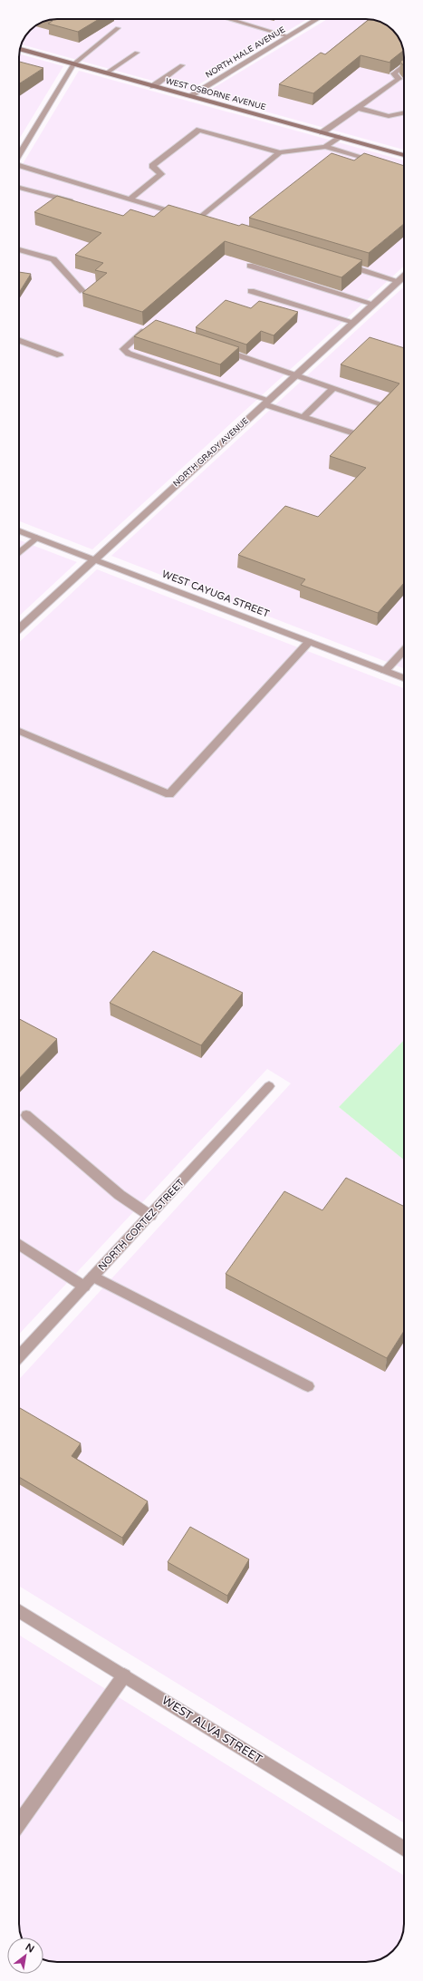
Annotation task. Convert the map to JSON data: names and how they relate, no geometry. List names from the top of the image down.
{
  "streets": {
    "street": [
      "NORTH HALE AVENUE",
      "WEST OSBORNE AVENUE",
      "NORTH GRADY AVENUE",
      "WEST CAYUGA STREET",
      "NORTH CORTEZ STREET",
      "WEST ALVA STREET"
    ]
  },
  "crossings": [
    ["NORTH HALE AVENUE", "WEST OSBORNE AVENUE"],
    ["NORTH GRADY AVENUE", "WEST CAYUGA STREET"]
  ],
  "north": "top right"
}
